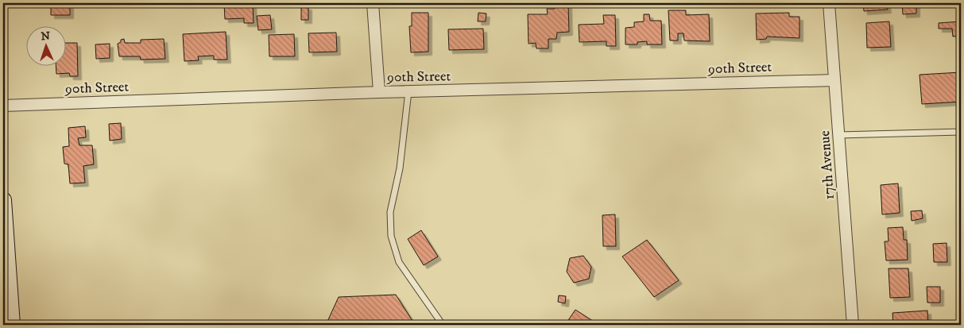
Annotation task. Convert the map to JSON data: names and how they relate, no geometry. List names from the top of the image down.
{
  "streets": {
    "street": ["90th Street", "17th Avenue"]
  },
  "crossings": [
    ["90th Street", "17th Avenue"]
  ],
  "north": "top"
}
